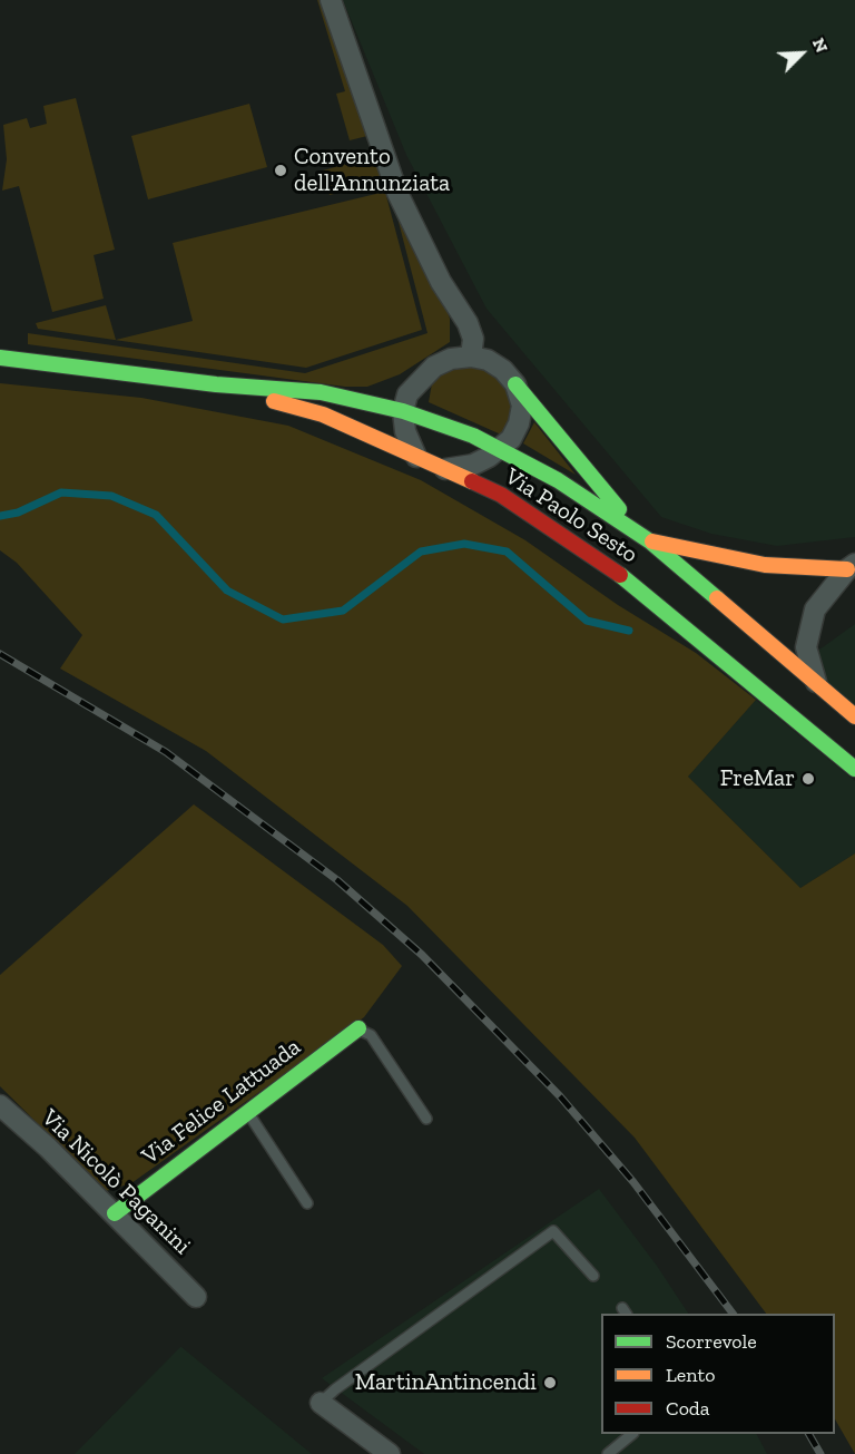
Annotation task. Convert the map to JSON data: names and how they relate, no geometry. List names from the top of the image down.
{
  "streets": {
    "street": ["Via Paolo Sesto", "Via Felice Lattuada", "Via Nicolò Paganini"]
  },
  "crossings": [
    ["Via Felice Lattuada", "Via Nicolò Paganini"]
  ],
  "places": ["Convento dell'Annunziata", "FreMar", "MartinAntincendi"],
  "legend": ["Scorrevole", "Lento", "Coda"],
  "north": "top right"
}
